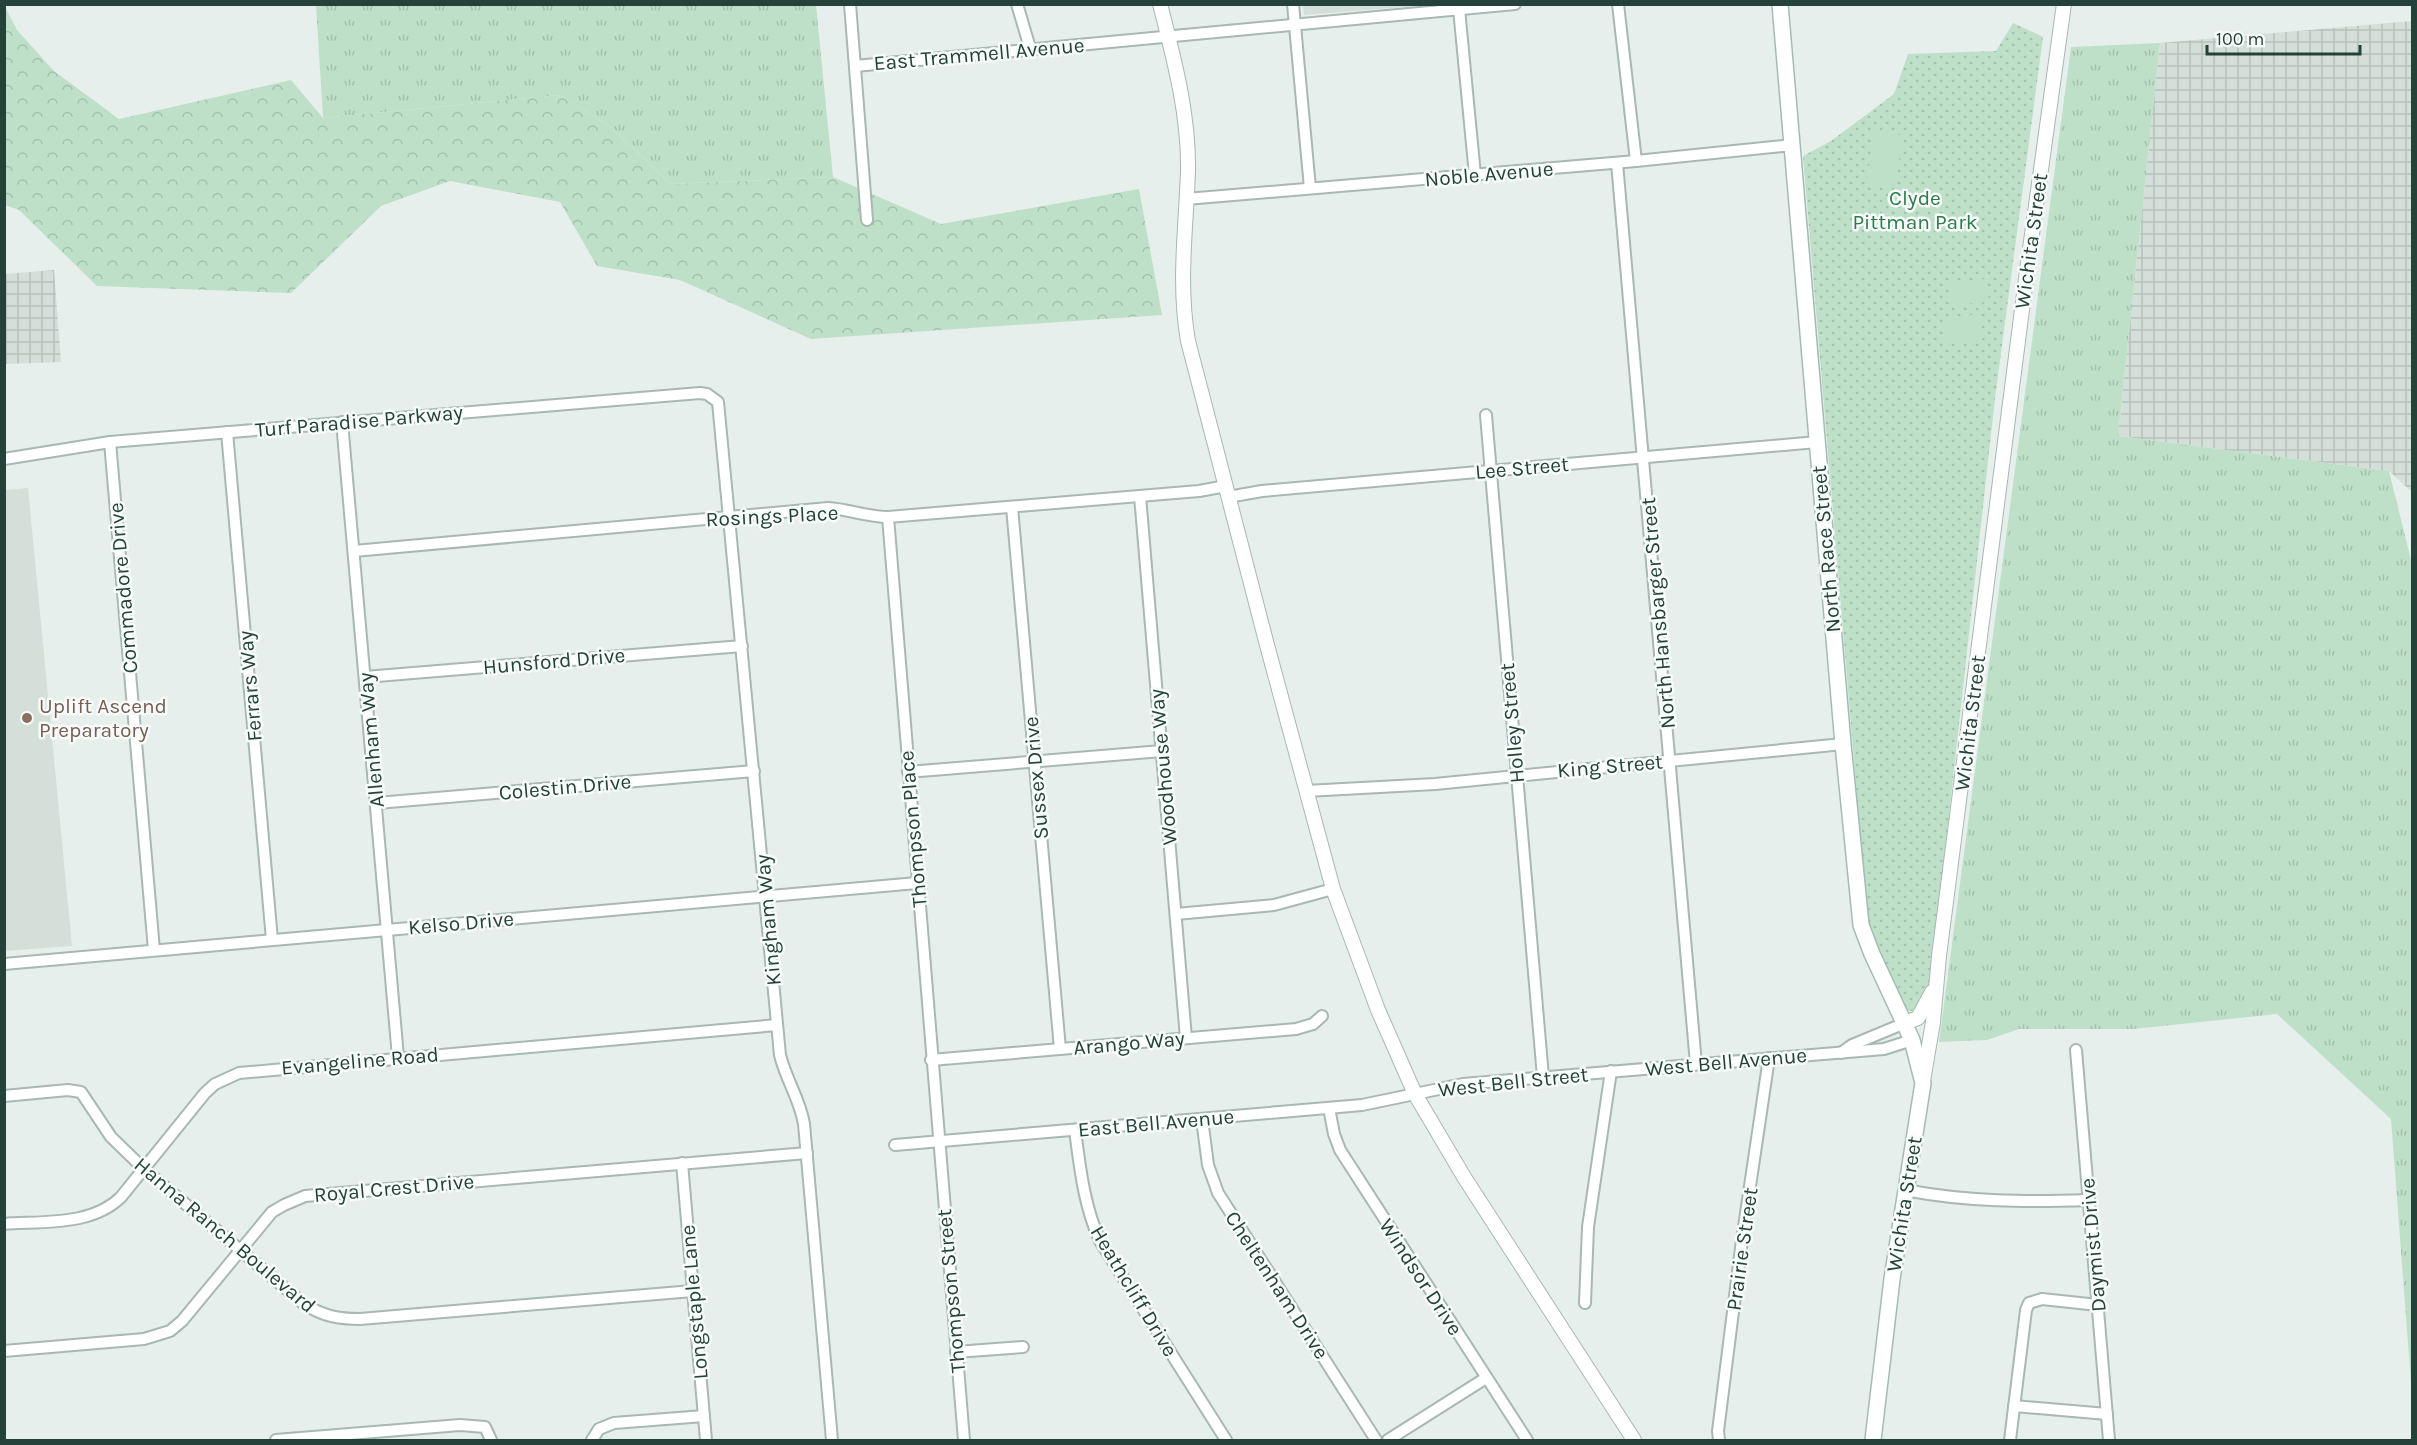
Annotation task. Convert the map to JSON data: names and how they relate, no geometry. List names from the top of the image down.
{
  "streets": {
    "main road": ["Wichita Street", "North Race Street"],
    "street": [
      "East Trammell Avenue",
      "Noble Avenue",
      "Turf Paradise Parkway",
      "Lee Street",
      "Rosings Place",
      "Commadore Drive",
      "North Hansbarger Street",
      "Hunsford Drive",
      "Ferrars Way",
      "Holley Street",
      "Allenham Way",
      "King Street",
      "Woodhouse Way",
      "Sussex Drive",
      "Colestin Drive",
      "Thompson Place",
      "Kingham Way",
      "Kelso Drive",
      "Arango Way",
      "Evangeline Road",
      "West Bell Avenue",
      "West Bell Street",
      "East Bell Avenue",
      "Royal Crest Drive",
      "Hanna Ranch Boulevard",
      "Daymist Drive",
      "Prairie Street",
      "Windsor Drive",
      "Cheltenham Drive",
      "Thompson Street",
      "Heathcliff Drive",
      "Longstaple Lane"
    ]
  },
  "crossings": [
    ["Noble Avenue", "North Race Street"],
    ["Noble Avenue", "North Hansbarger Street"],
    ["Wichita Street", "North Race Street"],
    ["Turf Paradise Parkway", "Commadore Drive"],
    ["Turf Paradise Parkway", "Ferrars Way"],
    ["Turf Paradise Parkway", "Allenham Way"],
    ["Turf Paradise Parkway", "Kingham Way"],
    ["Lee Street", "Rosings Place"],
    ["Lee Street", "North Race Street"],
    ["Lee Street", "North Hansbarger Street"],
    ["Lee Street", "Holley Street"],
    ["Rosings Place", "Allenham Way"],
    ["Rosings Place", "Woodhouse Way"],
    ["Rosings Place", "Sussex Drive"],
    ["Rosings Place", "Thompson Place"],
    ["Rosings Place", "Kingham Way"],
    ["North Race Street", "King Street"],
    ["North Race Street", "West Bell Avenue"],
    ["Commadore Drive", "Kelso Drive"],
    ["North Hansbarger Street", "King Street"],
    ["North Hansbarger Street", "West Bell Avenue"],
    ["Hunsford Drive", "Allenham Way"],
    ["Hunsford Drive", "Kingham Way"],
    ["Ferrars Way", "Kelso Drive"],
    ["Holley Street", "King Street"],
    ["Holley Street", "West Bell Street"],
    ["Allenham Way", "Colestin Drive"],
    ["Allenham Way", "Kelso Drive"],
    ["Allenham Way", "Evangeline Road"],
    ["Woodhouse Way", "Arango Way"],
    ["Sussex Drive", "Arango Way"],
    ["Colestin Drive", "Kingham Way"],
    ["Thompson Place", "Kelso Drive"],
    ["Thompson Place", "Arango Way"],
    ["Thompson Place", "East Bell Avenue"],
    ["Thompson Place", "Thompson Street"],
    ["Kingham Way", "Kelso Drive"],
    ["Kingham Way", "Evangeline Road"],
    ["Kingham Way", "Royal Crest Drive"],
    ["Evangeline Road", "Hanna Ranch Boulevard"],
    ["West Bell Avenue", "West Bell Street"],
    ["West Bell Avenue", "Prairie Street"],
    ["West Bell Street", "East Bell Avenue"],
    ["East Bell Avenue", "Windsor Drive"],
    ["East Bell Avenue", "Cheltenham Drive"],
    ["East Bell Avenue", "Thompson Street"],
    ["East Bell Avenue", "Heathcliff Drive"],
    ["Royal Crest Drive", "Hanna Ranch Boulevard"],
    ["Royal Crest Drive", "Longstaple Lane"],
    ["Hanna Ranch Boulevard", "Longstaple Lane"]
  ],
  "parks": ["Clyde Pittman Park"],
  "places": ["Uplift Ascend Preparatory"],
  "scale_bar": "100 m"
}
